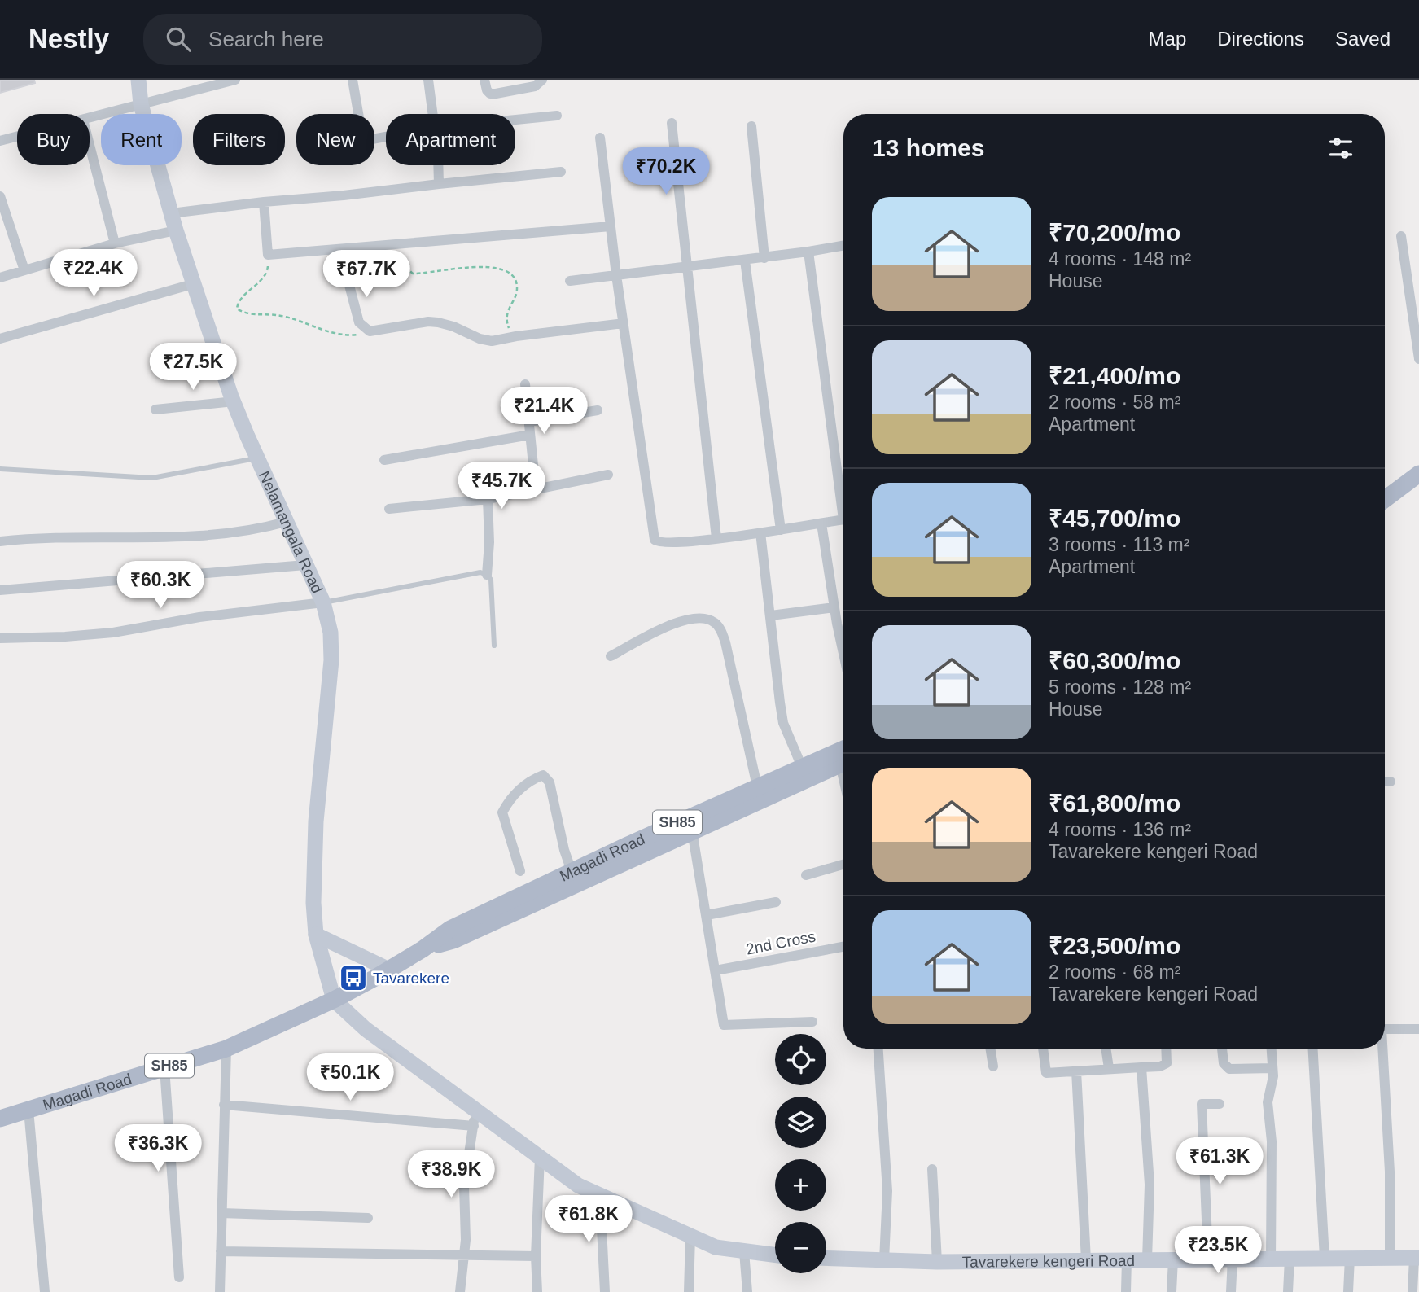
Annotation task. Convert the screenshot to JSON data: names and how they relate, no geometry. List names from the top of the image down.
{
  "streets": {
    "main road": [
      "Nelamangala Road",
      "SH85",
      "Magadi Road",
      "Tavarekere kengeri Road"
    ],
    "street": ["2nd Cross"]
  },
  "crossings": [
    ["Nelamangala Road", "Magadi Road"]
  ],
  "places": {
    "bus stop": ["Tavarekere"]
  },
  "page": {
    "header": "Nestly",
    "search": "Search here",
    "nav": ["Map", "Directions", "Saved"],
    "chip": [
      "Buy",
      "Rent",
      "Filters",
      "New",
      "Apartment"
    ],
    "heading": "13 homes",
    "price": [
      "₹70.2K",
      "₹22.4K",
      "₹67.7K",
      "₹27.5K",
      "₹21.4K",
      "₹45.7K",
      "₹60.3K",
      "₹50.1K",
      "₹36.3K",
      "₹61.3K",
      "₹38.9K",
      "₹61.8K",
      "₹23.5K"
    ],
    "list": [
      {
        "name": "₹70,200/mo",
        "note": "4 rooms · 148 m² · House"
      },
      {
        "name": "₹21,400/mo",
        "note": "2 rooms · 58 m² · Apartment"
      },
      {
        "name": "₹45,700/mo",
        "note": "3 rooms · 113 m² · Apartment"
      },
      {
        "name": "₹60,300/mo",
        "note": "5 rooms · 128 m² · House"
      },
      {
        "name": "₹61,800/mo",
        "note": "4 rooms · 136 m² · Tavarekere kengeri Road"
      },
      {
        "name": "₹23,500/mo",
        "note": "2 rooms · 68 m² · Tavarekere kengeri Road"
      }
    ],
    "map_buttons": ["+", "−"]
  }
}
